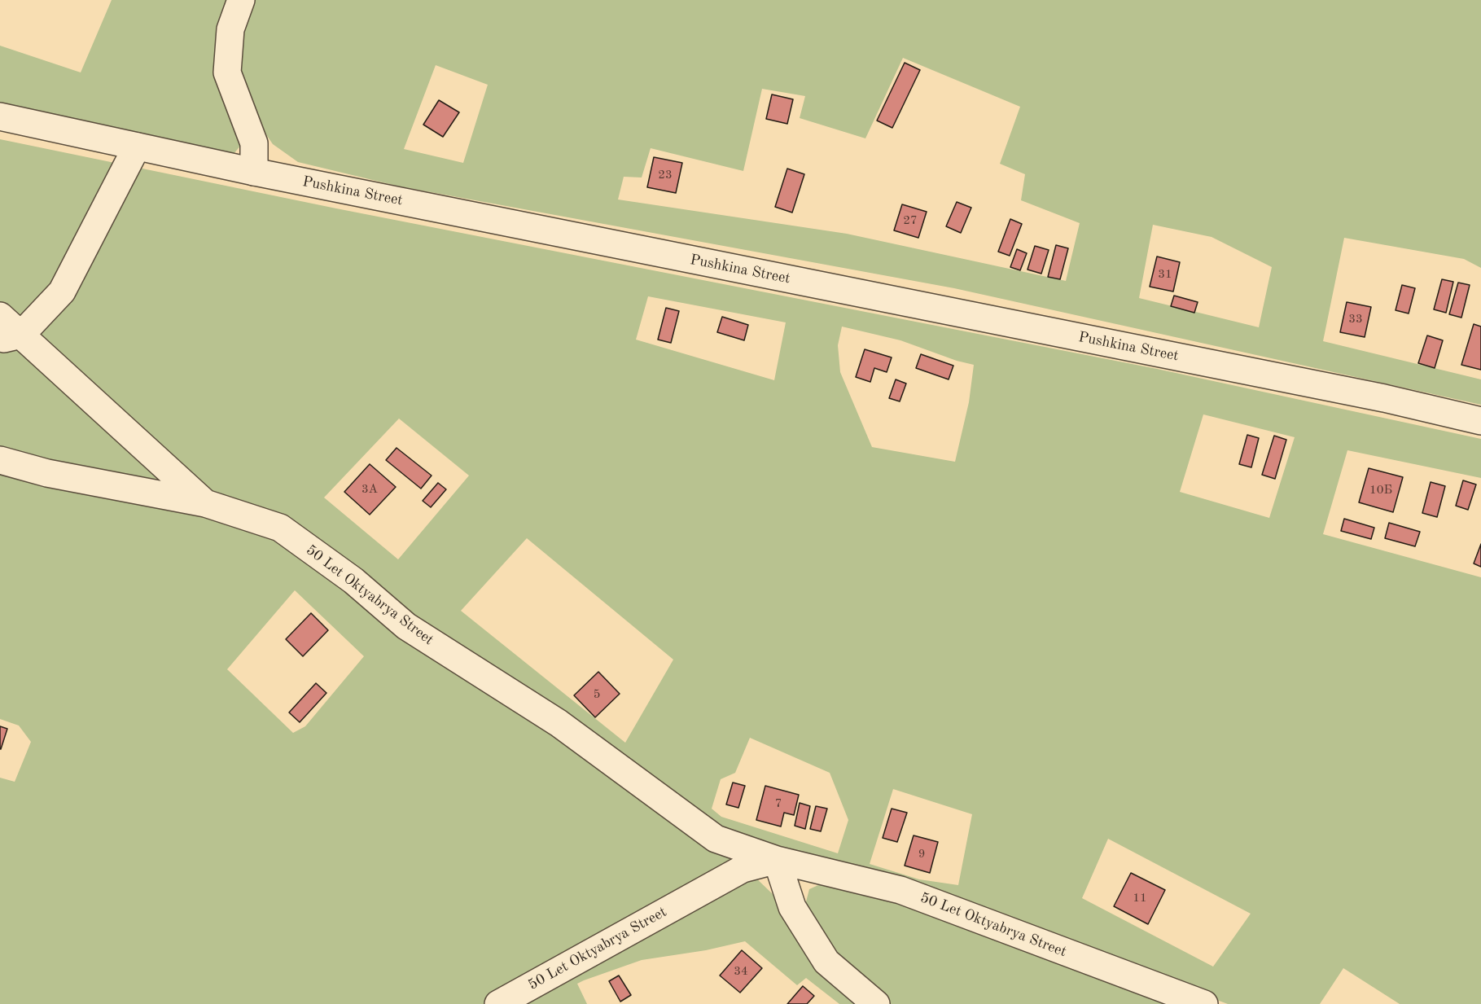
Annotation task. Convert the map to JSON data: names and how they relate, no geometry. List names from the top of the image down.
{
  "streets": {
    "street": ["Pushkina Street", "50 Let Oktyabrya Street"]
  },
  "house_numbers": [
    "23",
    "27",
    "31",
    "33",
    "3А",
    "10Б",
    "5",
    "7",
    "9",
    "11",
    "34"
  ]
}
